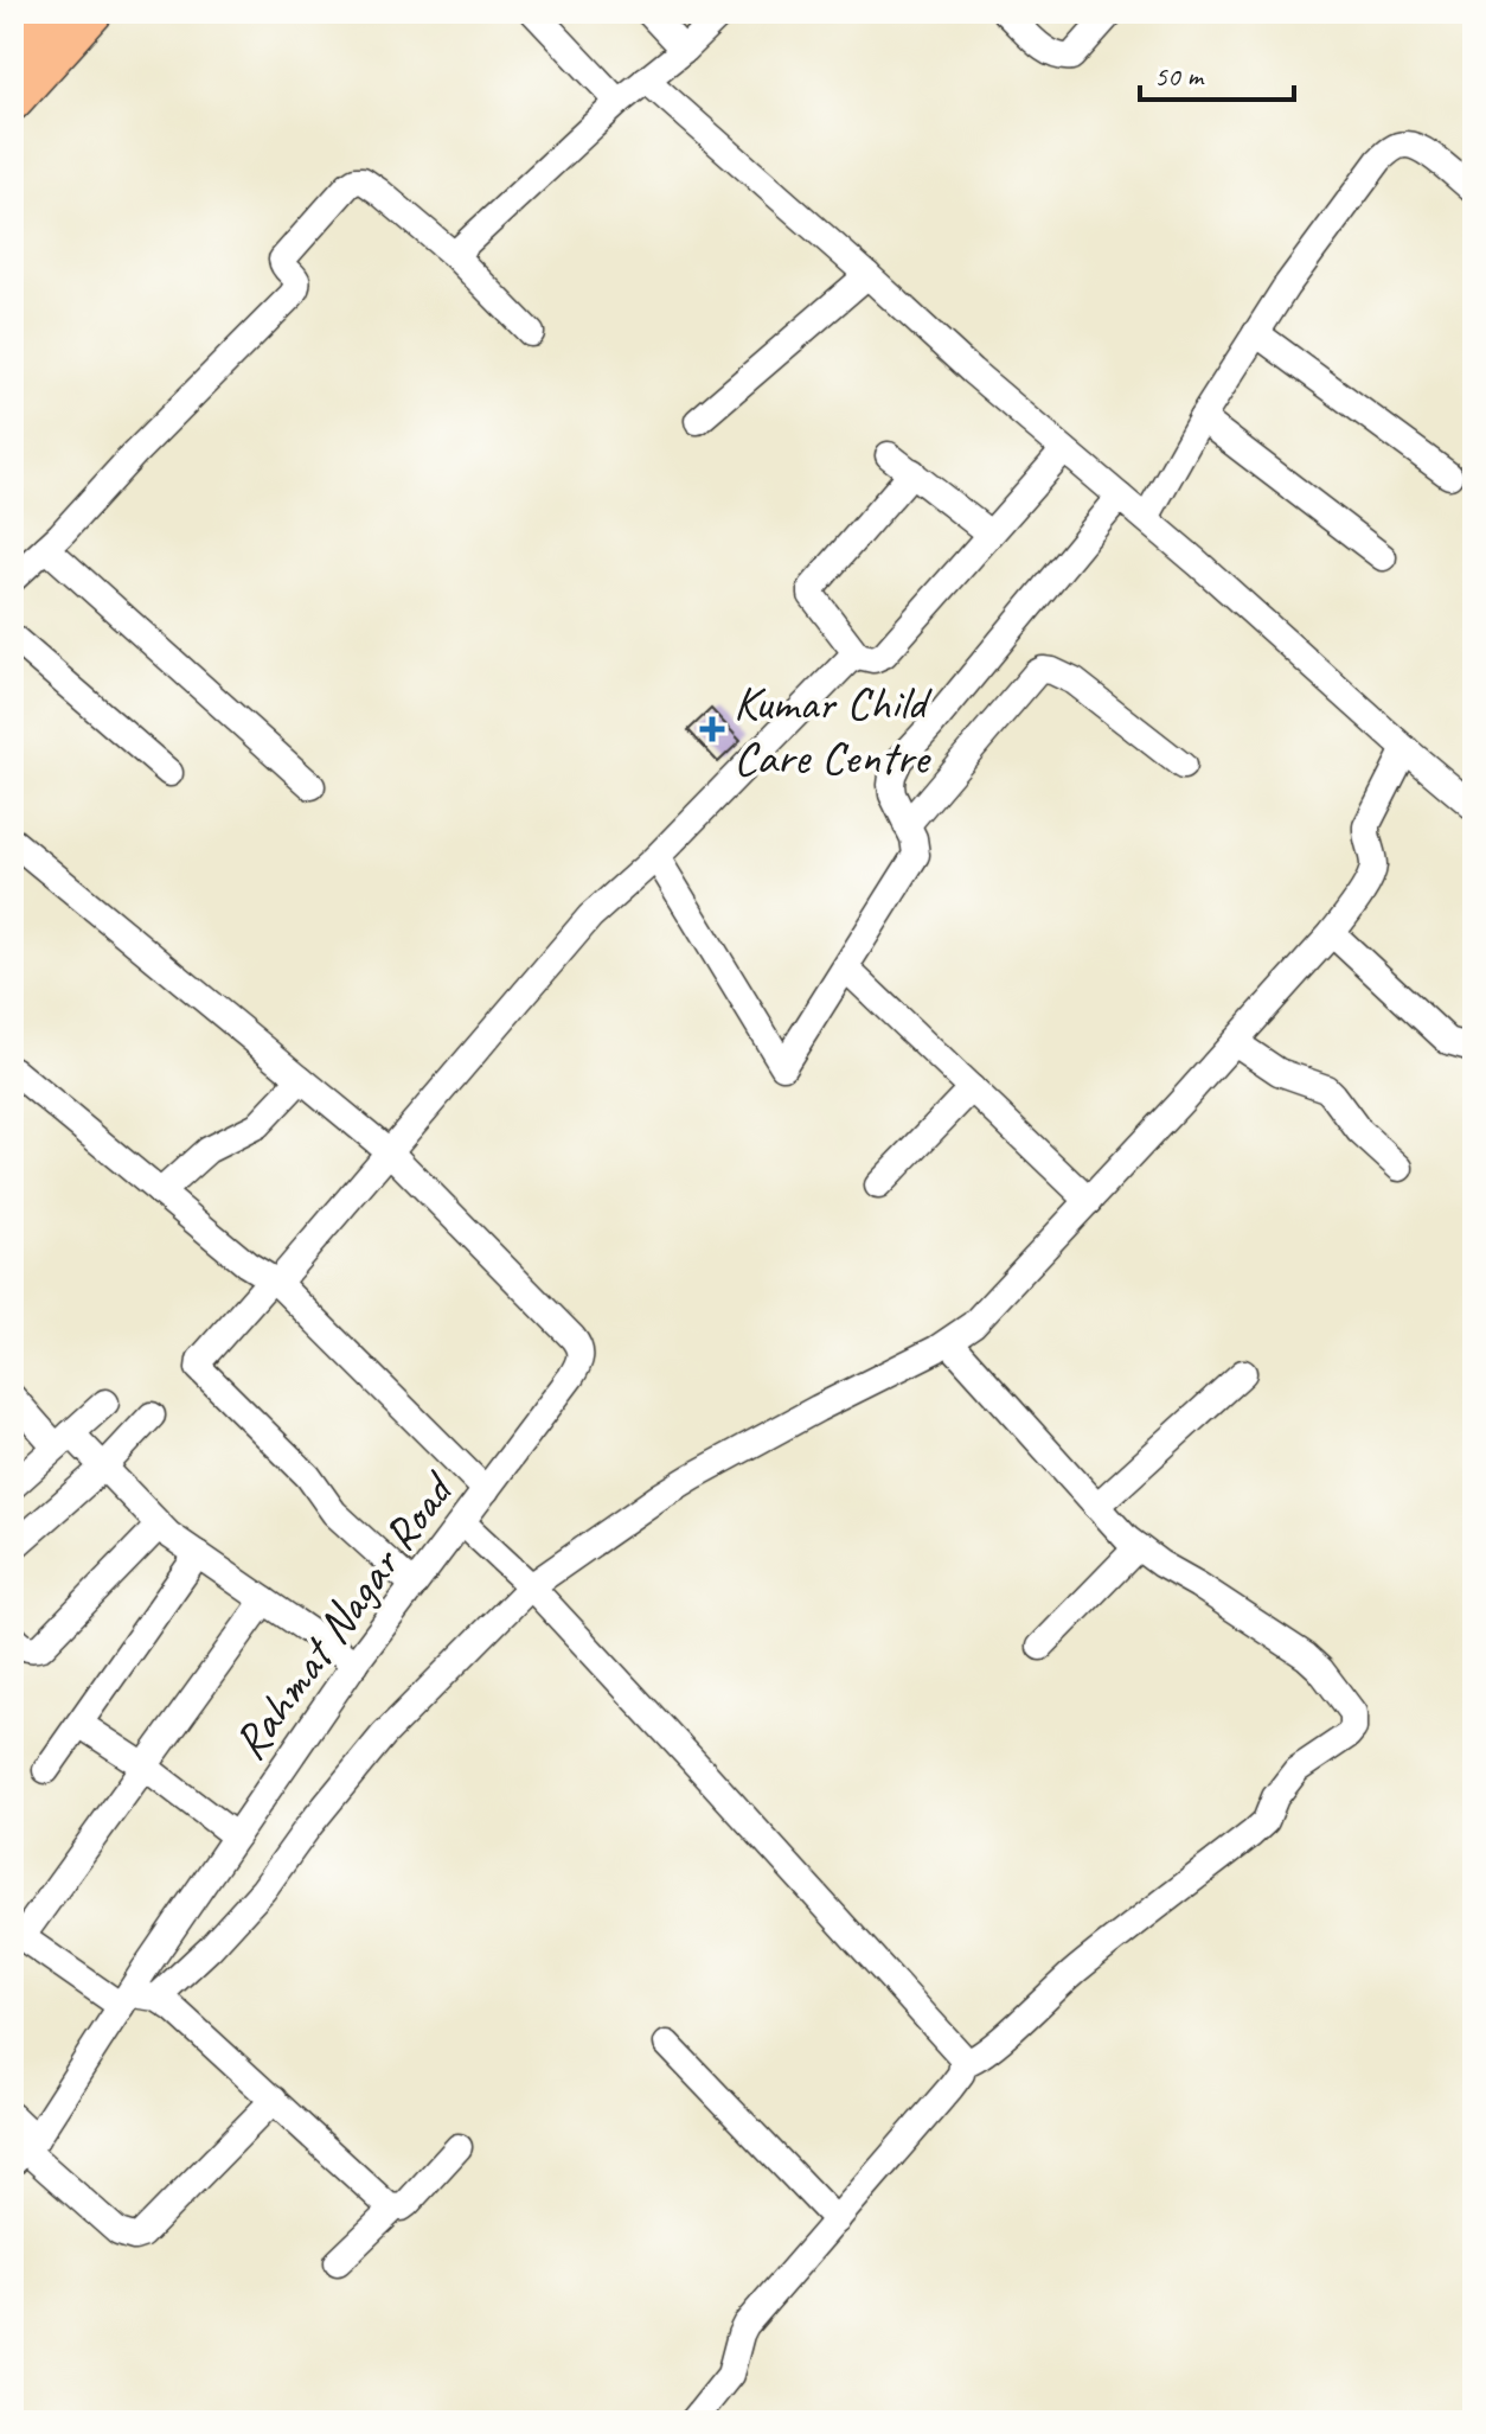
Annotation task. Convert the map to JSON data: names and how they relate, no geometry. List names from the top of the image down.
{
  "streets": {
    "street": ["Rahmat Nagar Road"]
  },
  "places": {
    "health": ["Kumar Child Care Centre"]
  },
  "scale_bar": "50 m"
}
